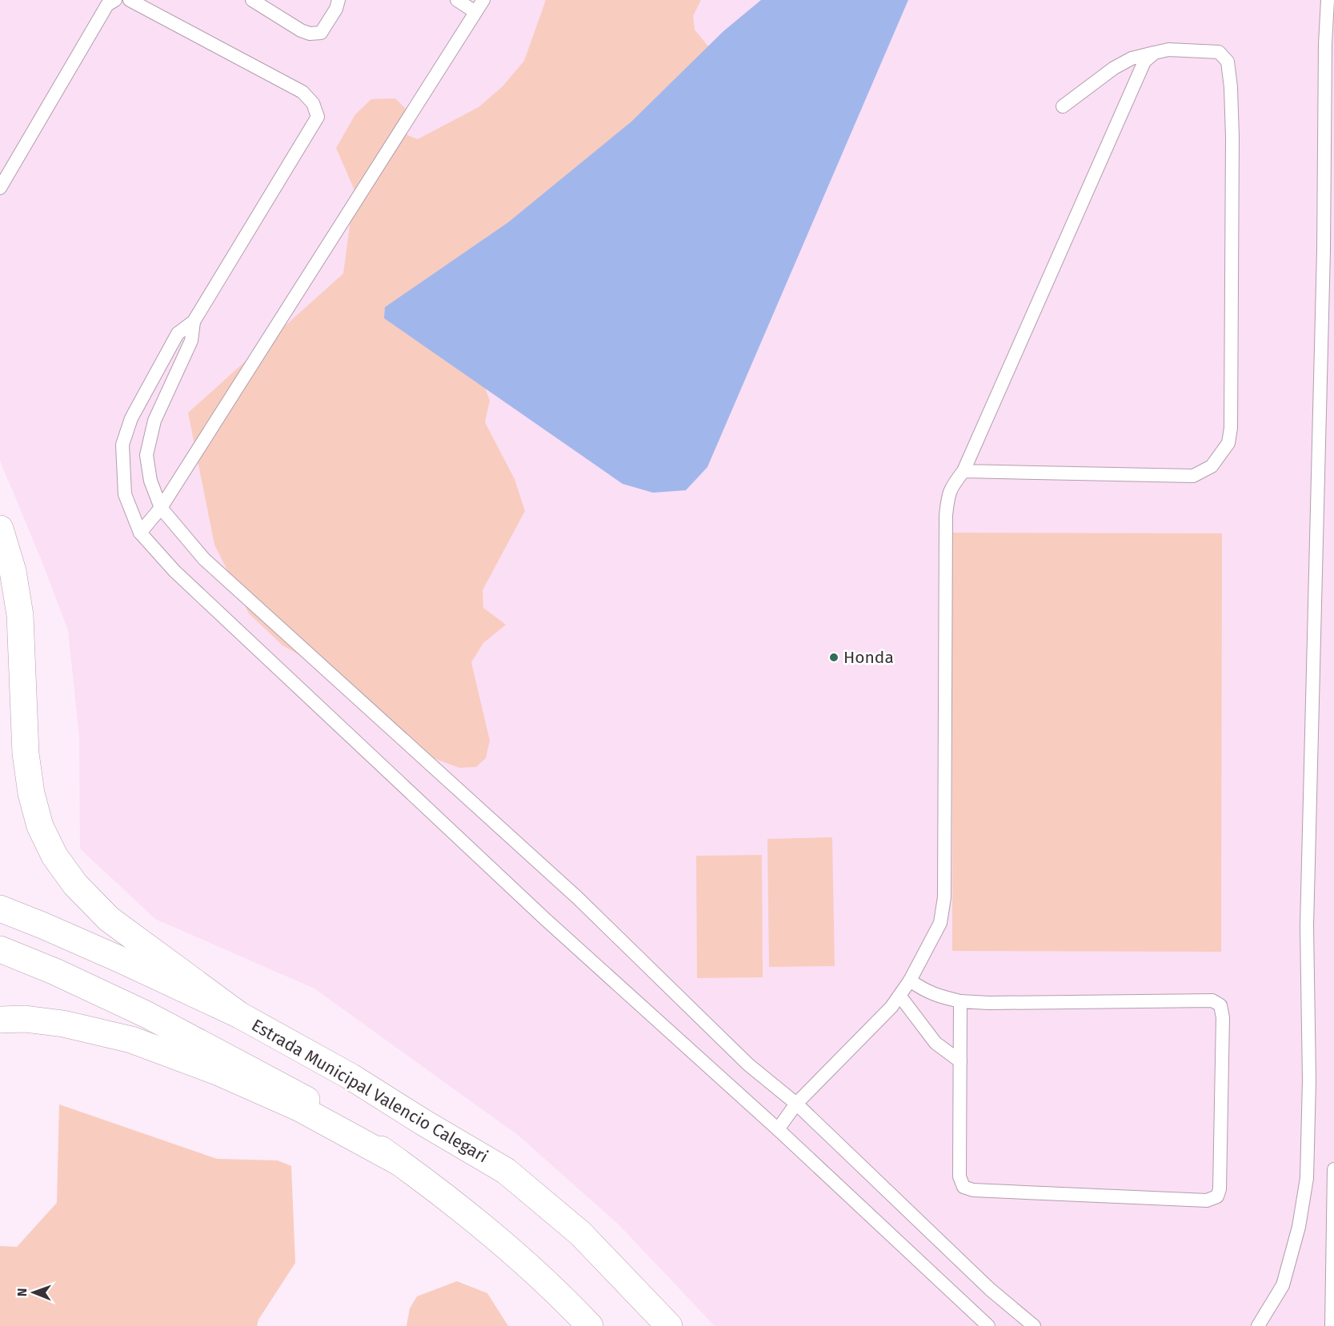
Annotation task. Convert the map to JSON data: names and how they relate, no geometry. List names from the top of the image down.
{
  "streets": {
    "main road": ["Estrada Municipal Valencio Calegari"]
  },
  "places": ["Honda"],
  "north": "left"
}
